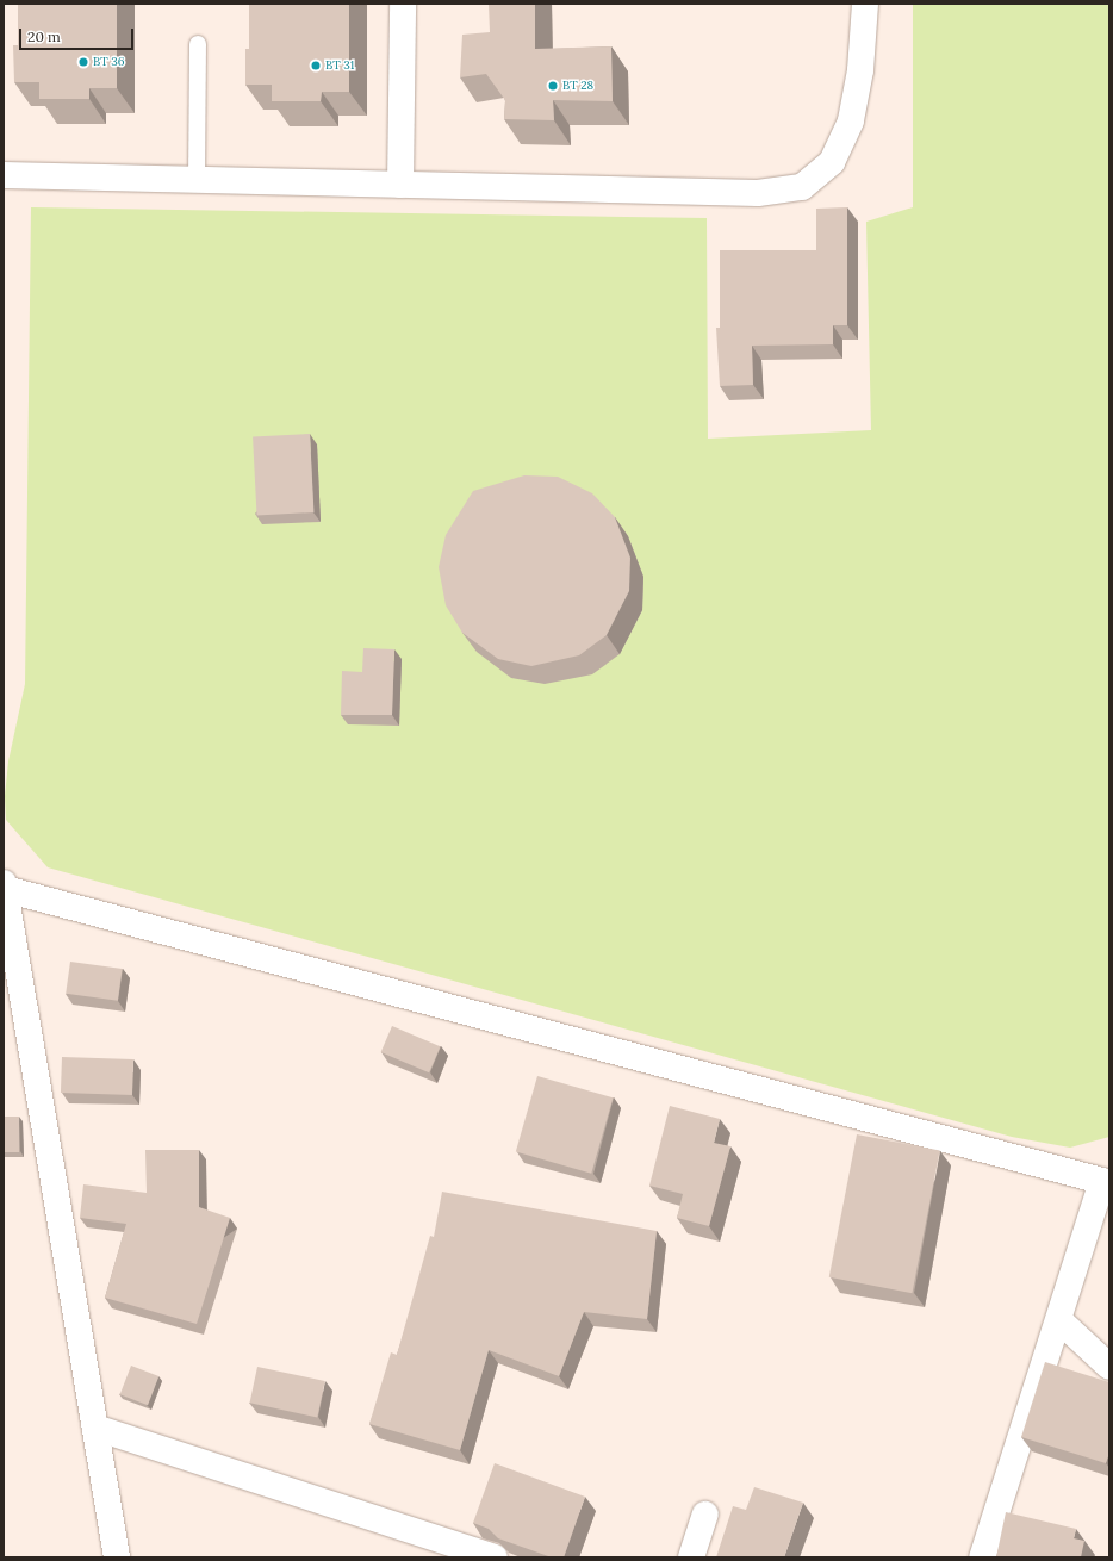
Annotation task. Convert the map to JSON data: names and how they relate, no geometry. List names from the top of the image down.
{
  "places": ["BT 36", "BT 31", "BT 28"],
  "scale_bar": "20 m"
}
